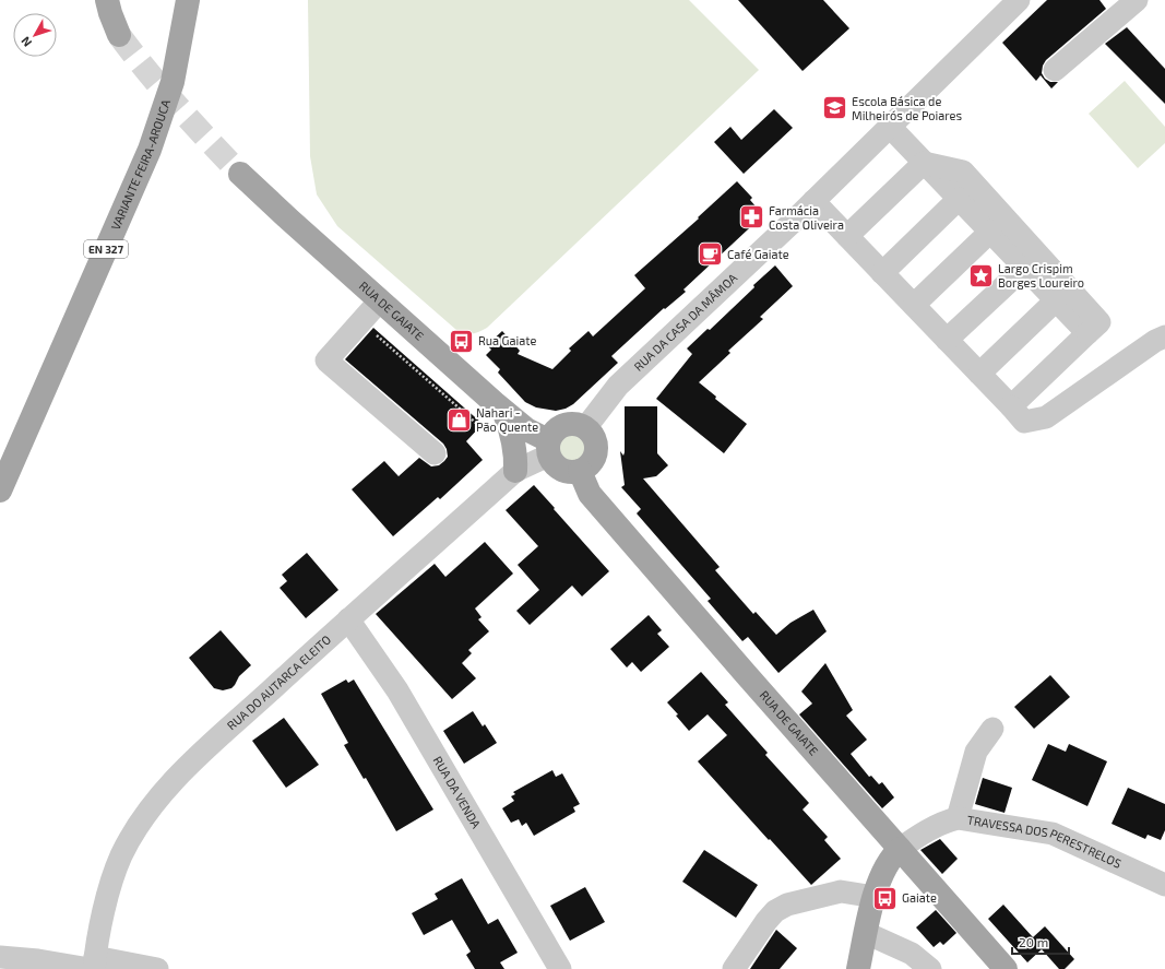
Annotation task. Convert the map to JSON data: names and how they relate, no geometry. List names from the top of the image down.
{
  "streets": {
    "main road": ["VARIANTE FEIRA-AROUCA", "EN 327", "RUA DE GAIATE"],
    "street": [
      "RUA DA CASA DA MÂMOA",
      "RUA DO AUTARCA ELEITO",
      "RUA DA VENDA",
      "TRAVESSA DOS PERESTRELOS"
    ]
  },
  "crossings": [
    ["RUA DE GAIATE", "RUA DA CASA DA MÂMOA"],
    ["RUA DE GAIATE", "RUA DO AUTARCA ELEITO"],
    ["RUA DE GAIATE", "TRAVESSA DOS PERESTRELOS"],
    ["RUA DA CASA DA MÂMOA", "RUA DO AUTARCA ELEITO"],
    ["RUA DO AUTARCA ELEITO", "RUA DA VENDA"]
  ],
  "places": {
    "school or university": ["Escola Básica de Milheirós de Poiares"],
    "pharmacy": ["Farmácia Costa Oliveira"],
    "cafe": ["Café Gaiate"],
    "place": ["Largo Crispim Borges Loureiro"],
    "bus stop": ["Rua Gaiate", "Gaiate"],
    "shop": ["Nahari - Pão Quente"]
  },
  "scale_bar": "20 m",
  "north": "bottom left"
}
